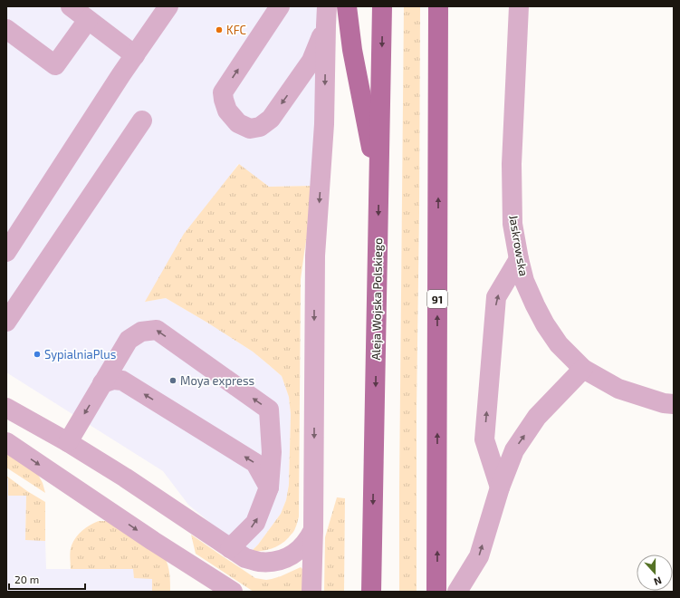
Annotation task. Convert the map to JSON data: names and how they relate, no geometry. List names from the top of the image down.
{
  "streets": {
    "main road": ["Aleja Wojska Polskiego", "91"],
    "street": ["Jaskrowska"]
  },
  "places": ["KFC", "SypialniaPlus", "Moya express"],
  "scale_bar": "20 m",
  "north": "bottom"
}
